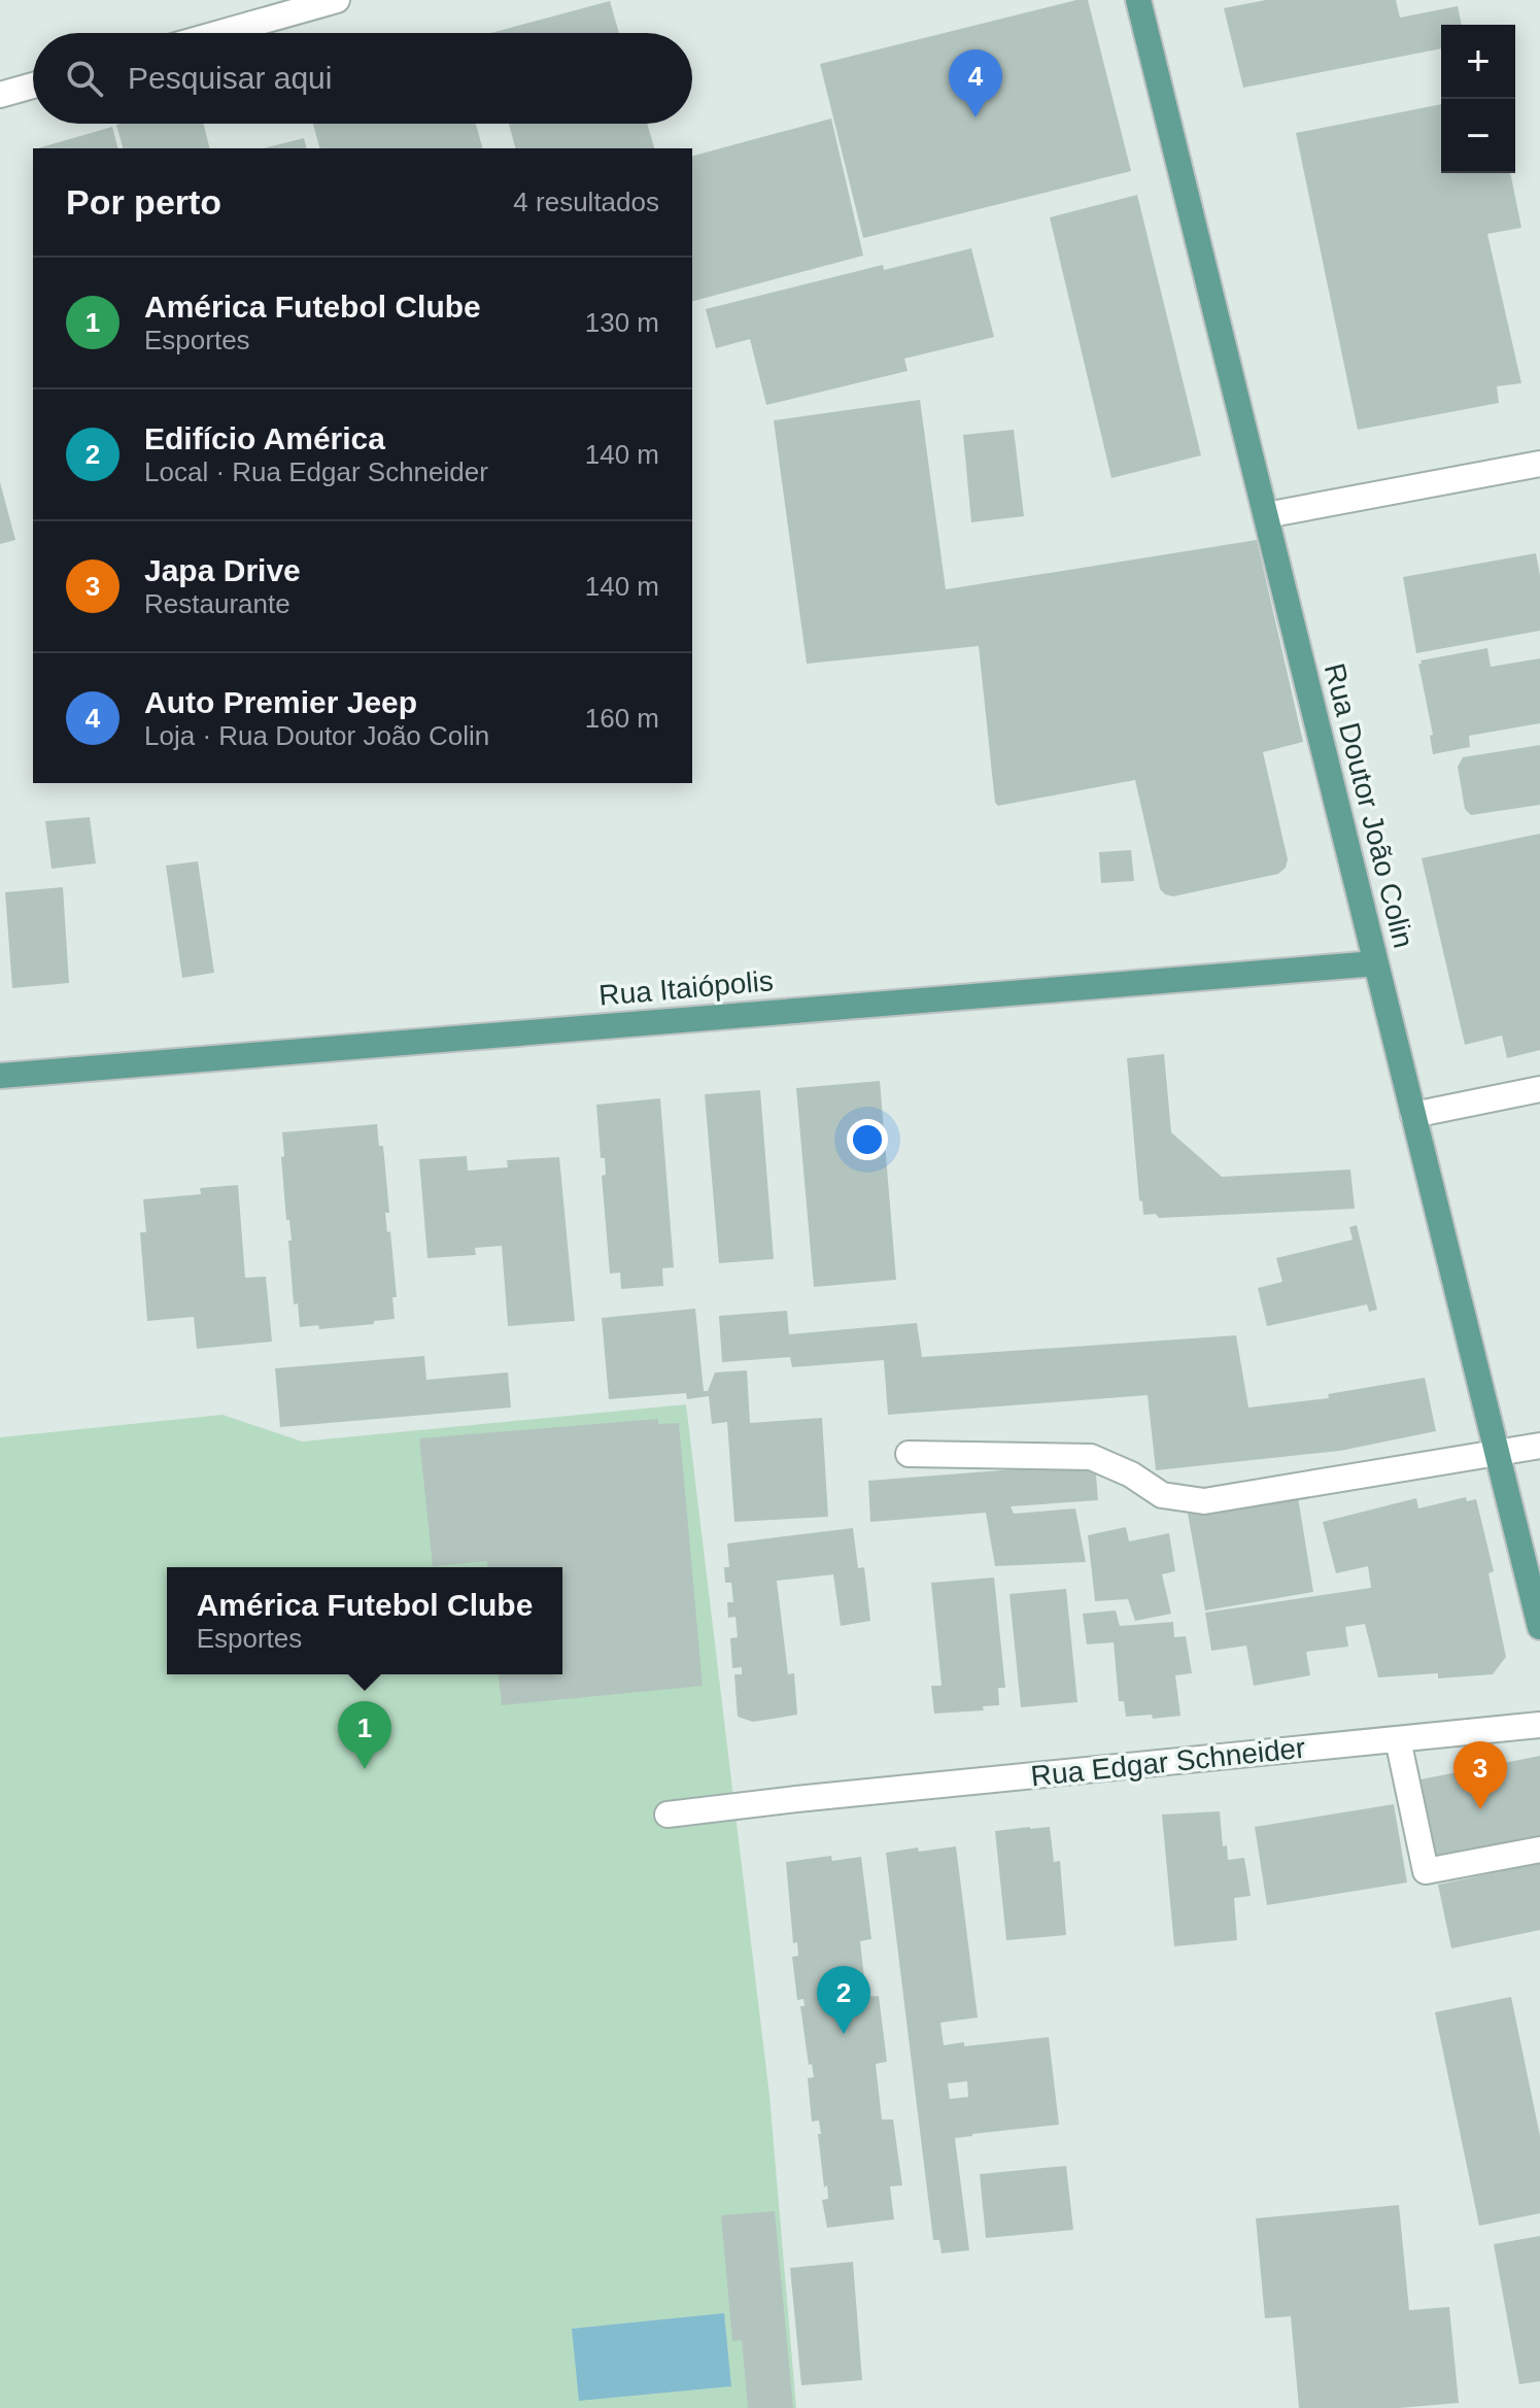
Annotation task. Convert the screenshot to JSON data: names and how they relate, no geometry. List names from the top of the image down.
{
  "streets": {
    "main road": ["Rua Doutor João Colin", "Rua Itaiópolis"],
    "street": ["Rua Edgar Schneider"]
  },
  "crossings": [
    ["Rua Doutor João Colin", "Rua Itaiópolis"]
  ],
  "page": {
    "map_buttons": ["+", "−"],
    "search": "Pesquisar aqui",
    "pins": [
      "4",
      "1",
      "3",
      "2"
    ],
    "heading": ["Por perto", "4 resultados"],
    "list": [
      {
        "mark": "1",
        "name": "América Futebol Clube",
        "note": "Esportes",
        "value": "130 m"
      },
      {
        "mark": "2",
        "name": "Edifício América",
        "note": "Local · Rua Edgar Schneider",
        "value": "140 m"
      },
      {
        "mark": "3",
        "name": "Japa Drive",
        "note": "Restaurante",
        "value": "140 m"
      },
      {
        "mark": "4",
        "name": "Auto Premier Jeep",
        "note": "Loja · Rua Doutor João Colin",
        "value": "160 m"
      }
    ],
    "popup": ["América Futebol Clube", "Esportes"]
  }
}
